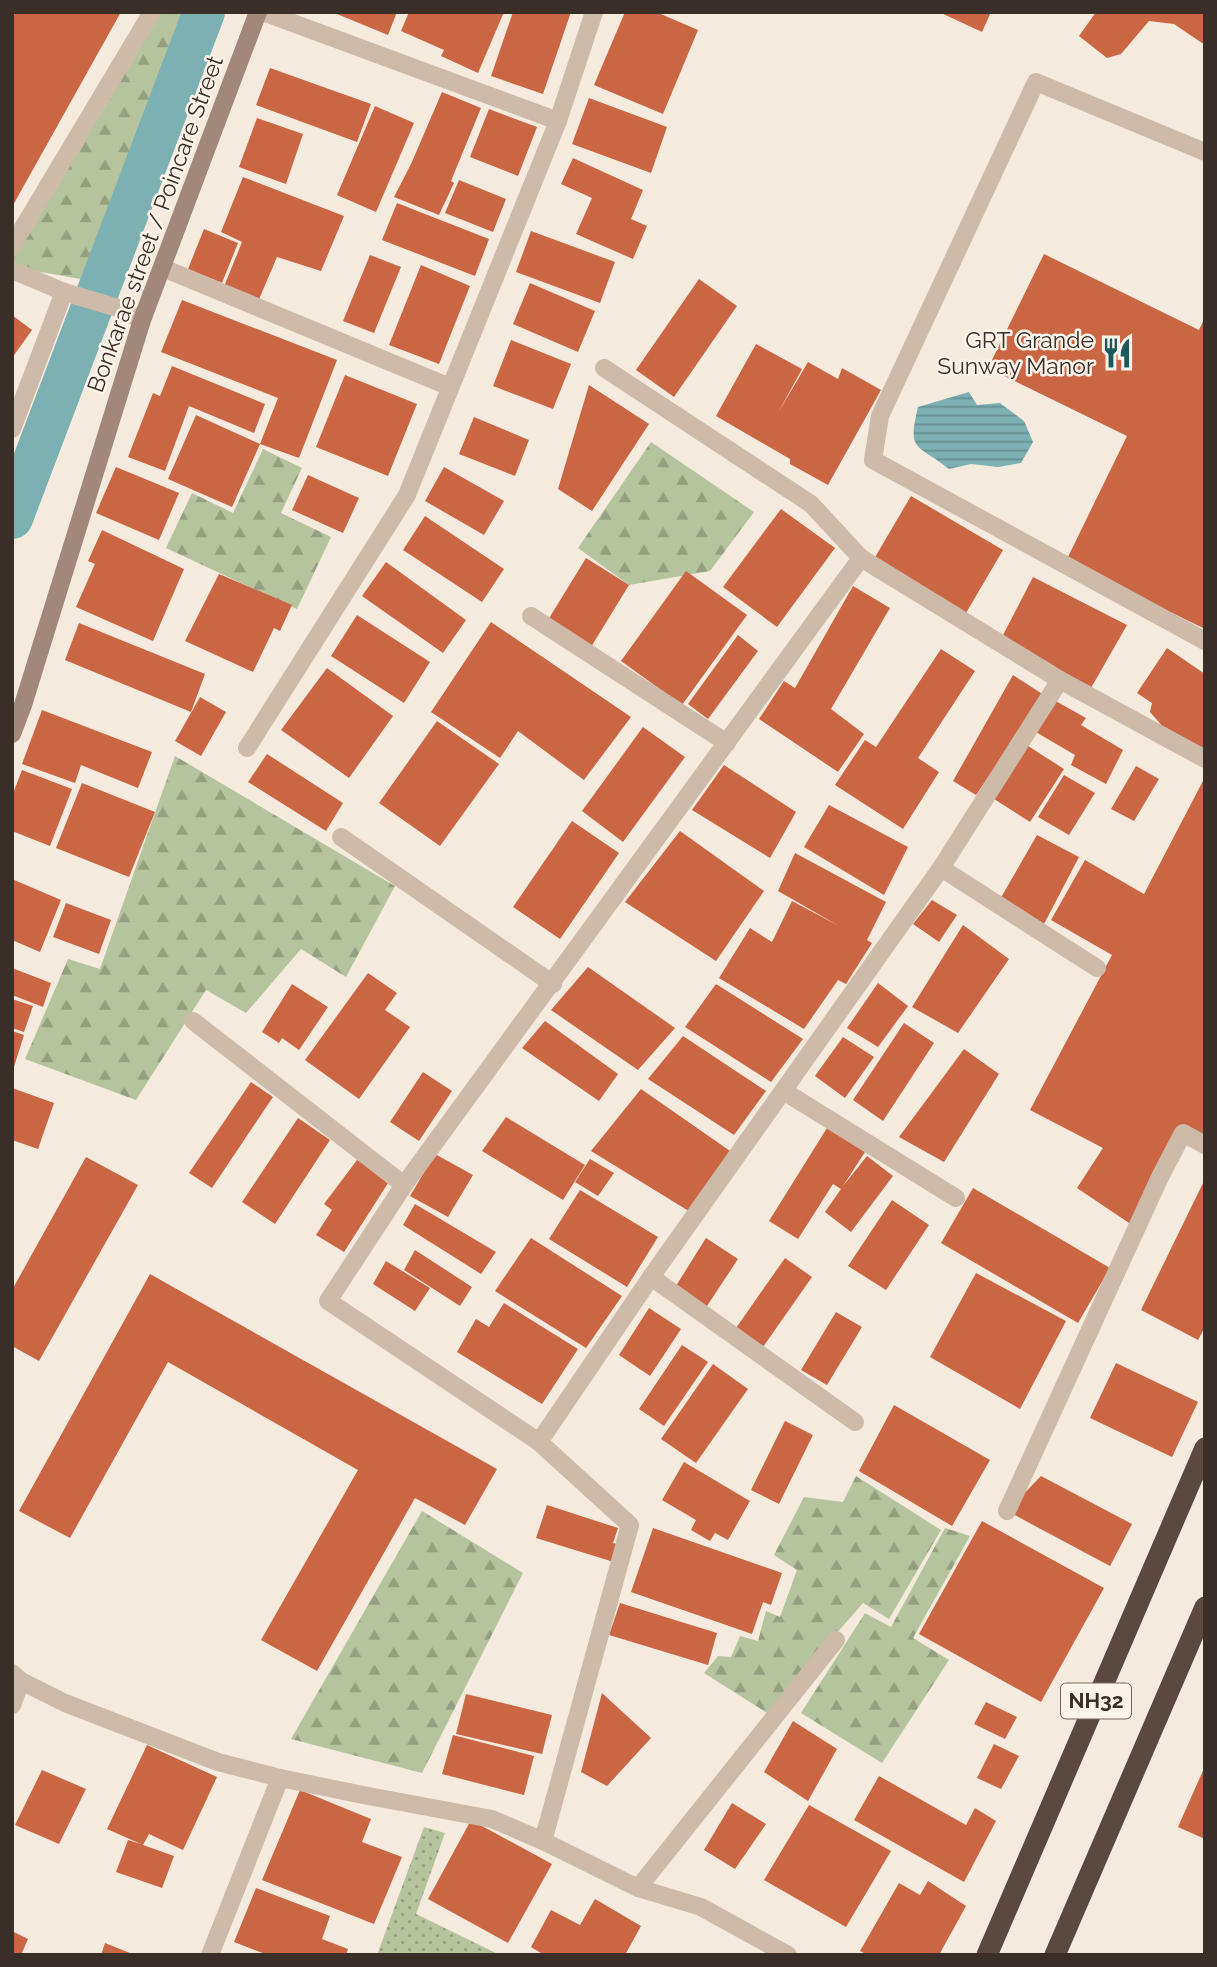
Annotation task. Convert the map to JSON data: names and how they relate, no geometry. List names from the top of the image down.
{
  "streets": {
    "highway": ["NH32"],
    "street": ["Bonkarae street / Poincare Street"]
  },
  "places": {
    "restaurant": ["GRT Grande Sunway Manor"]
  }
}
